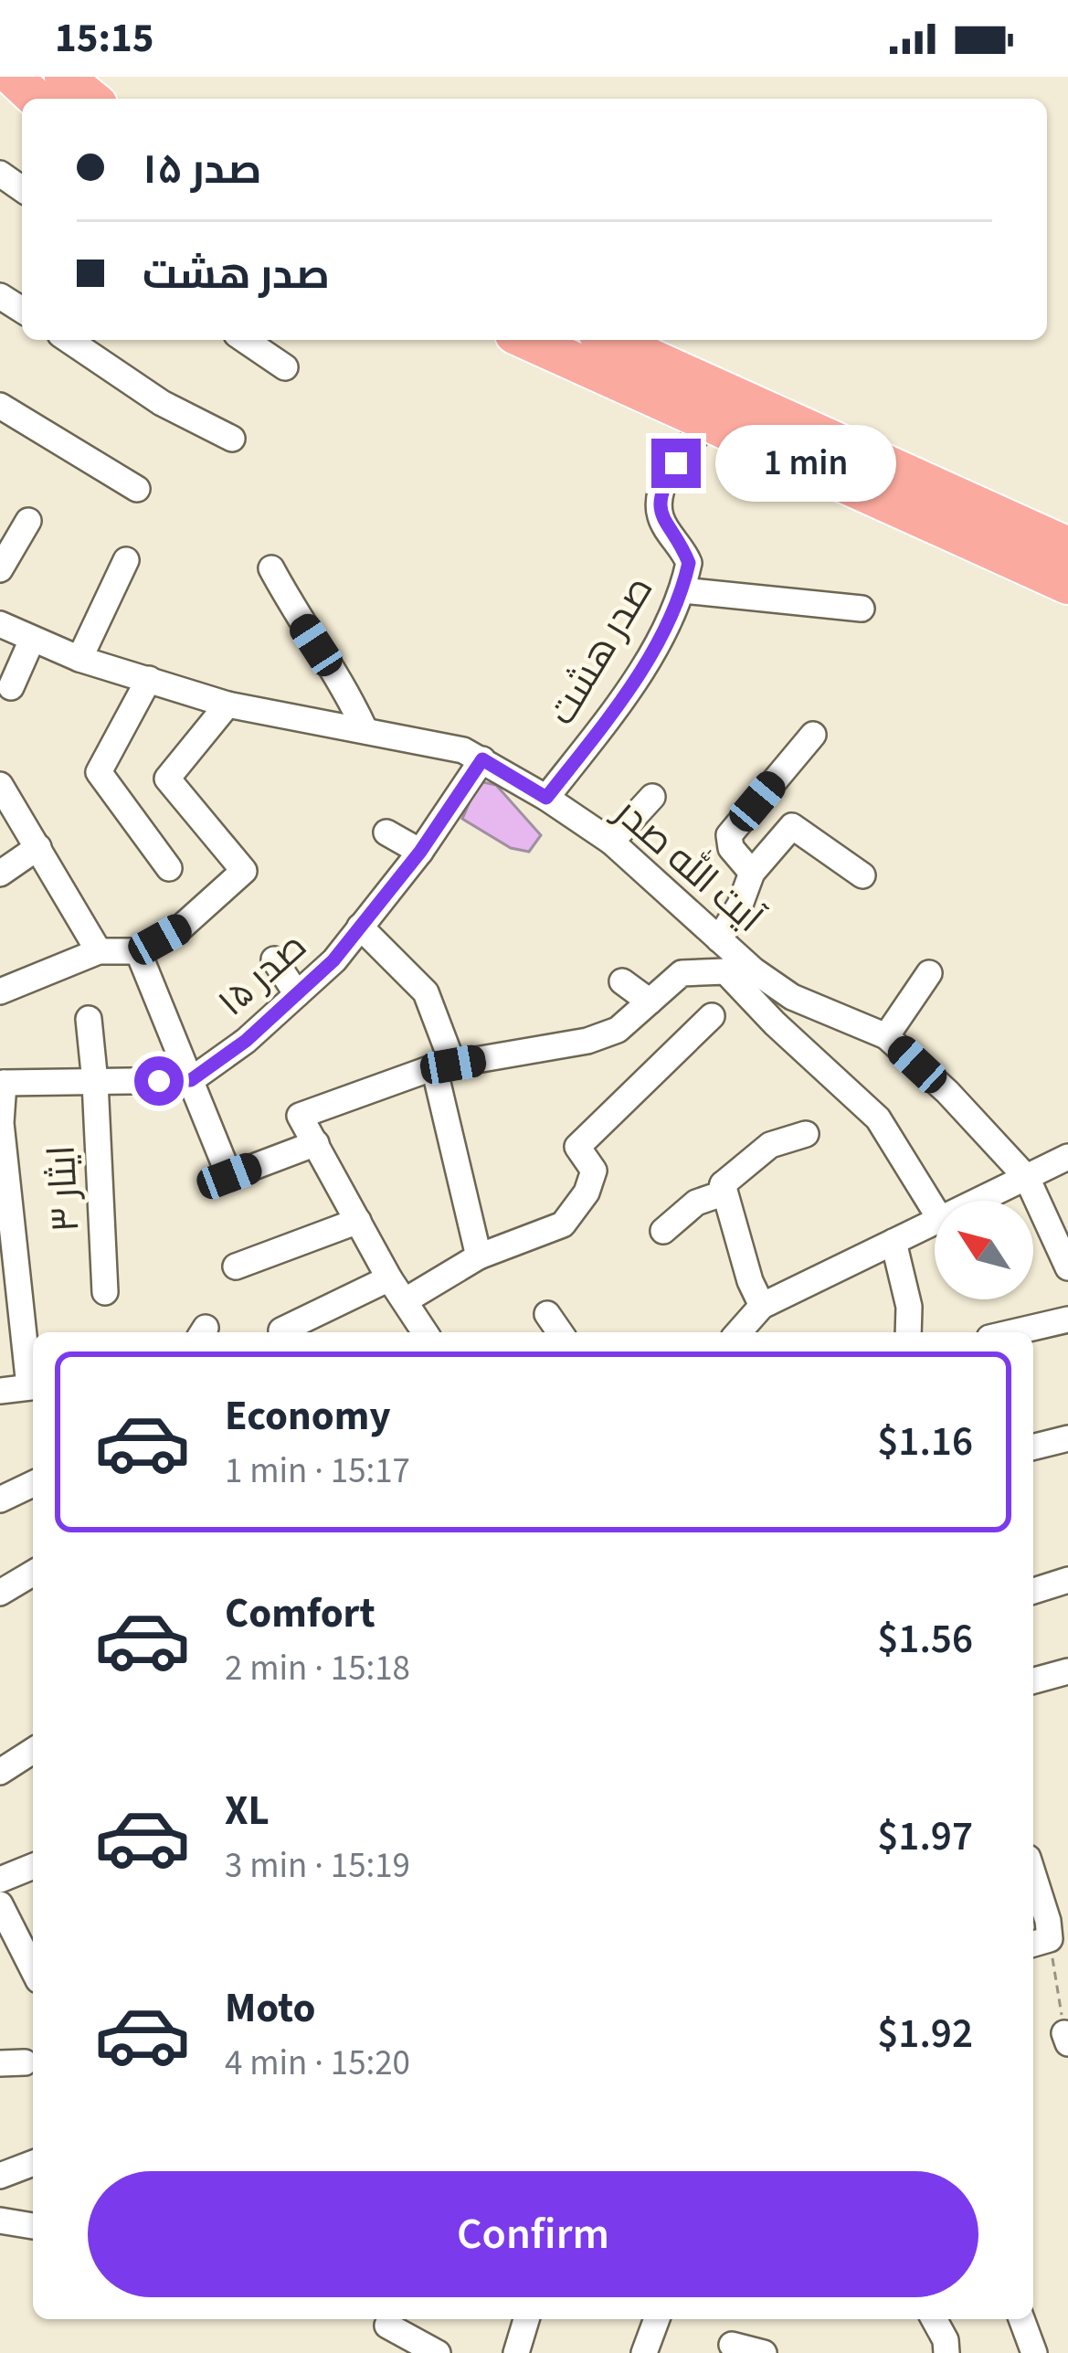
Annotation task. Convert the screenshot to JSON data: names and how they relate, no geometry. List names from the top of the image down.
{
  "streets": {
    "street": [
      "صدر هشت",
      "آیت الله صدر",
      "صدر ۱۵",
      "ایثار ۳"
    ]
  },
  "crossings": [
    ["صدر هشت", "آیت الله صدر"],
    ["آیت الله صدر", "صدر ۱۵"]
  ],
  "north": "top left",
  "page": {
    "status": "15:15",
    "banner": ["صدر ۱۵", "صدر هشت"],
    "bubble": "1 min",
    "list": [
      {
        "name": "Economy",
        "note": "1 min · 15:17",
        "value": "$1.16"
      },
      {
        "name": "Comfort",
        "note": "2 min · 15:18",
        "value": "$1.56"
      },
      {
        "name": "XL",
        "note": "3 min · 15:19",
        "value": "$1.97"
      },
      {
        "name": "Moto",
        "note": "4 min · 15:20",
        "value": "$1.92"
      }
    ],
    "buttons": "Confirm"
  }
}
